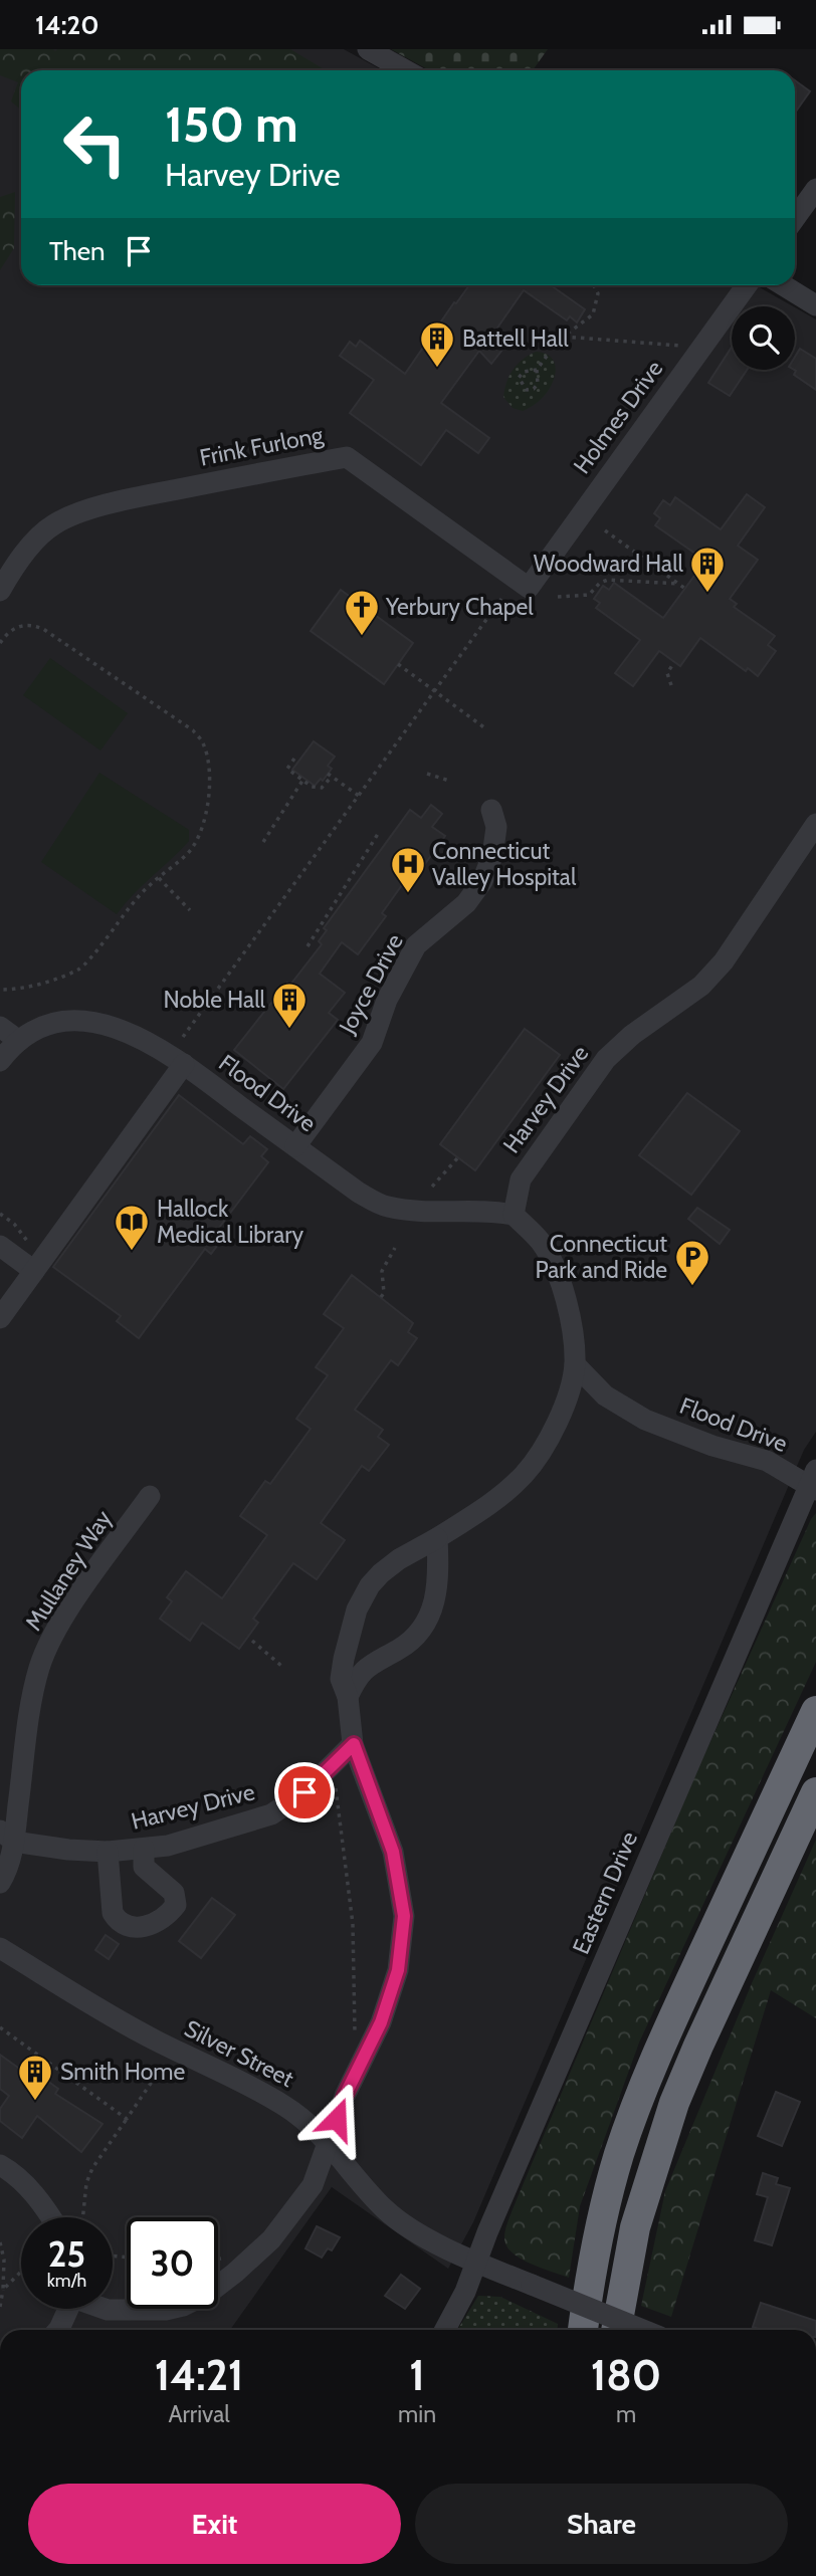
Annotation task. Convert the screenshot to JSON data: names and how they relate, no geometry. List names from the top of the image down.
{
  "streets": {
    "street": [
      "Holmes Drive",
      "Frink Furlong",
      "Joyce Drive",
      "Flood Drive",
      "Harvey Drive",
      "Mullaney Way",
      "Eastern Drive",
      "Silver Street"
    ]
  },
  "crossings": [
    ["Holmes Drive", "Frink Furlong"],
    ["Joyce Drive", "Flood Drive"],
    ["Flood Drive", "Harvey Drive"],
    ["Flood Drive", "Eastern Drive"],
    ["Harvey Drive", "Mullaney Way"],
    ["Eastern Drive", "Silver Street"]
  ],
  "places": {
    "building": [
      "Battell Hall",
      "Woodward Hall",
      "Noble Hall",
      "Smith Home"
    ],
    "church": ["Yerbury Chapel"],
    "hospital": ["Connecticut Valley Hospital"],
    "library": ["Hallock Medical Library"],
    "parking": ["Connecticut Park and Ride"]
  },
  "page": {
    "status": "14:20",
    "turn": ["150 m", "Harvey Drive"],
    "then": "Then",
    "speed": "25 km/h",
    "limit": "30",
    "eta": [
      "14:21",
      "Arrival",
      "1",
      "min",
      "180",
      "m"
    ],
    "buttons": ["Exit", "Share"]
  }
}
